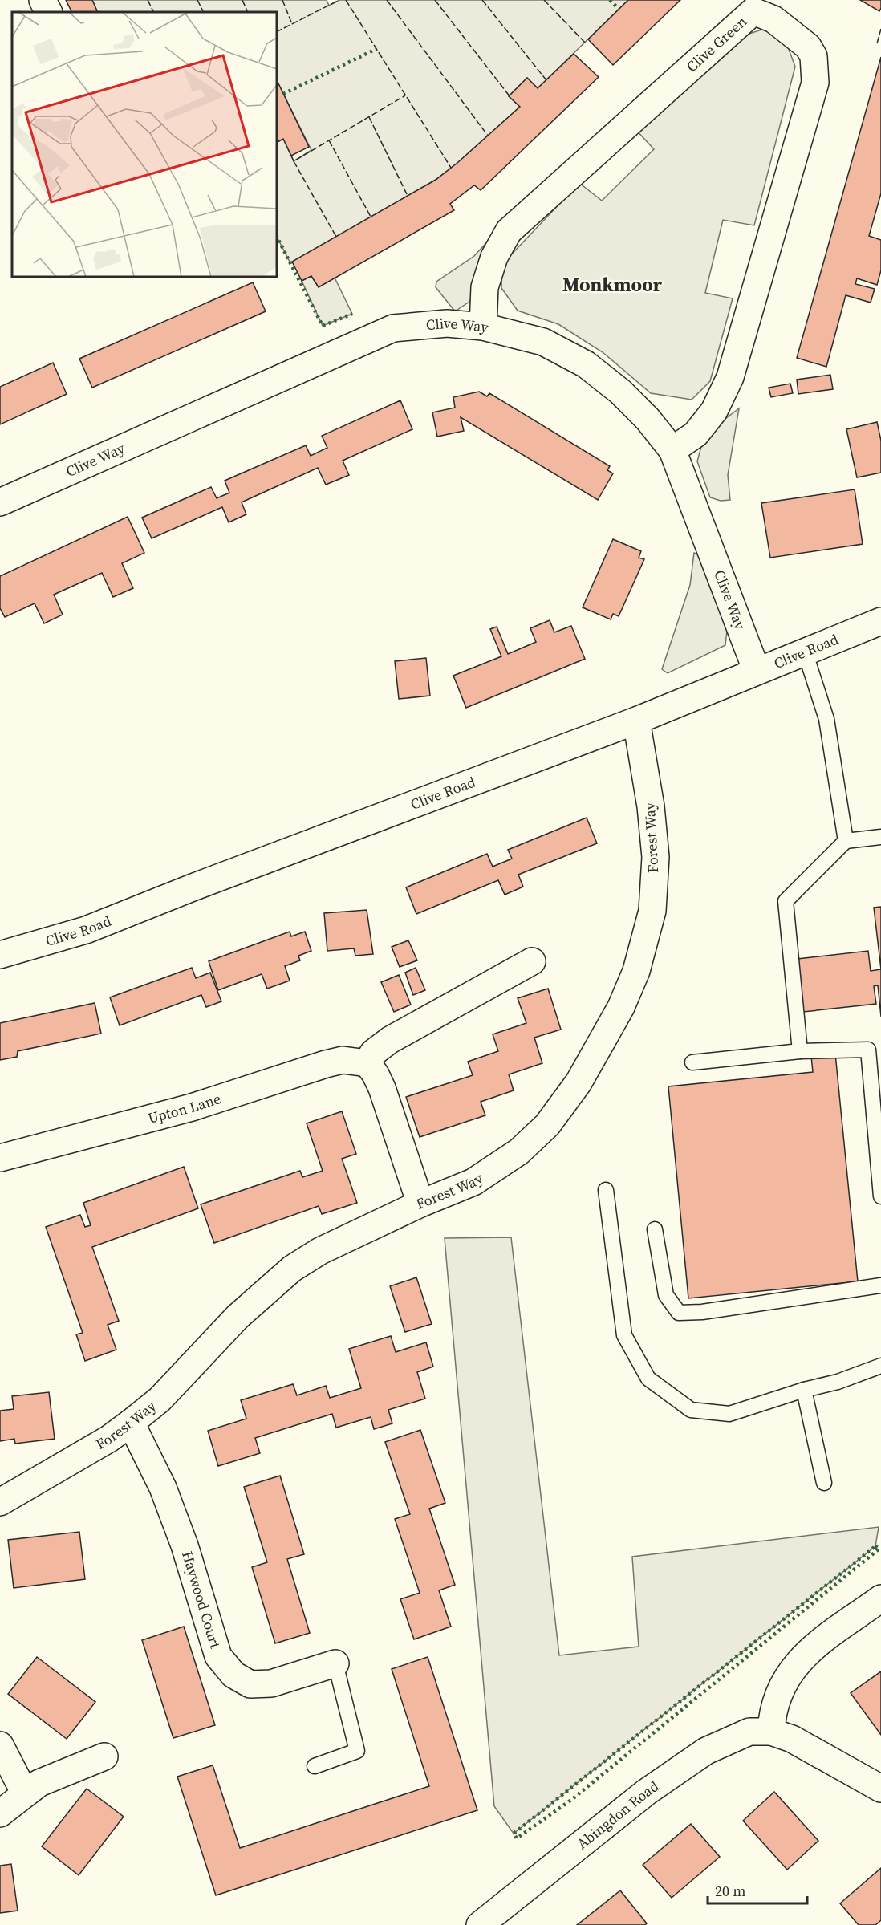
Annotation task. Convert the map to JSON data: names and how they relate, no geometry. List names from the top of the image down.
{
  "streets": {
    "street": [
      "Clive Green",
      "Clive Way",
      "Clive Road",
      "Forest Way",
      "Upton Lane",
      "Haywood Court",
      "Abingdon Road"
    ]
  },
  "crossings": [
    ["Clive Green", "Clive Way"],
    ["Clive Way", "Clive Road"],
    ["Clive Road", "Forest Way"],
    ["Forest Way", "Haywood Court"]
  ],
  "districts": ["Monkmoor"],
  "scale_bar": "20 m"
}
